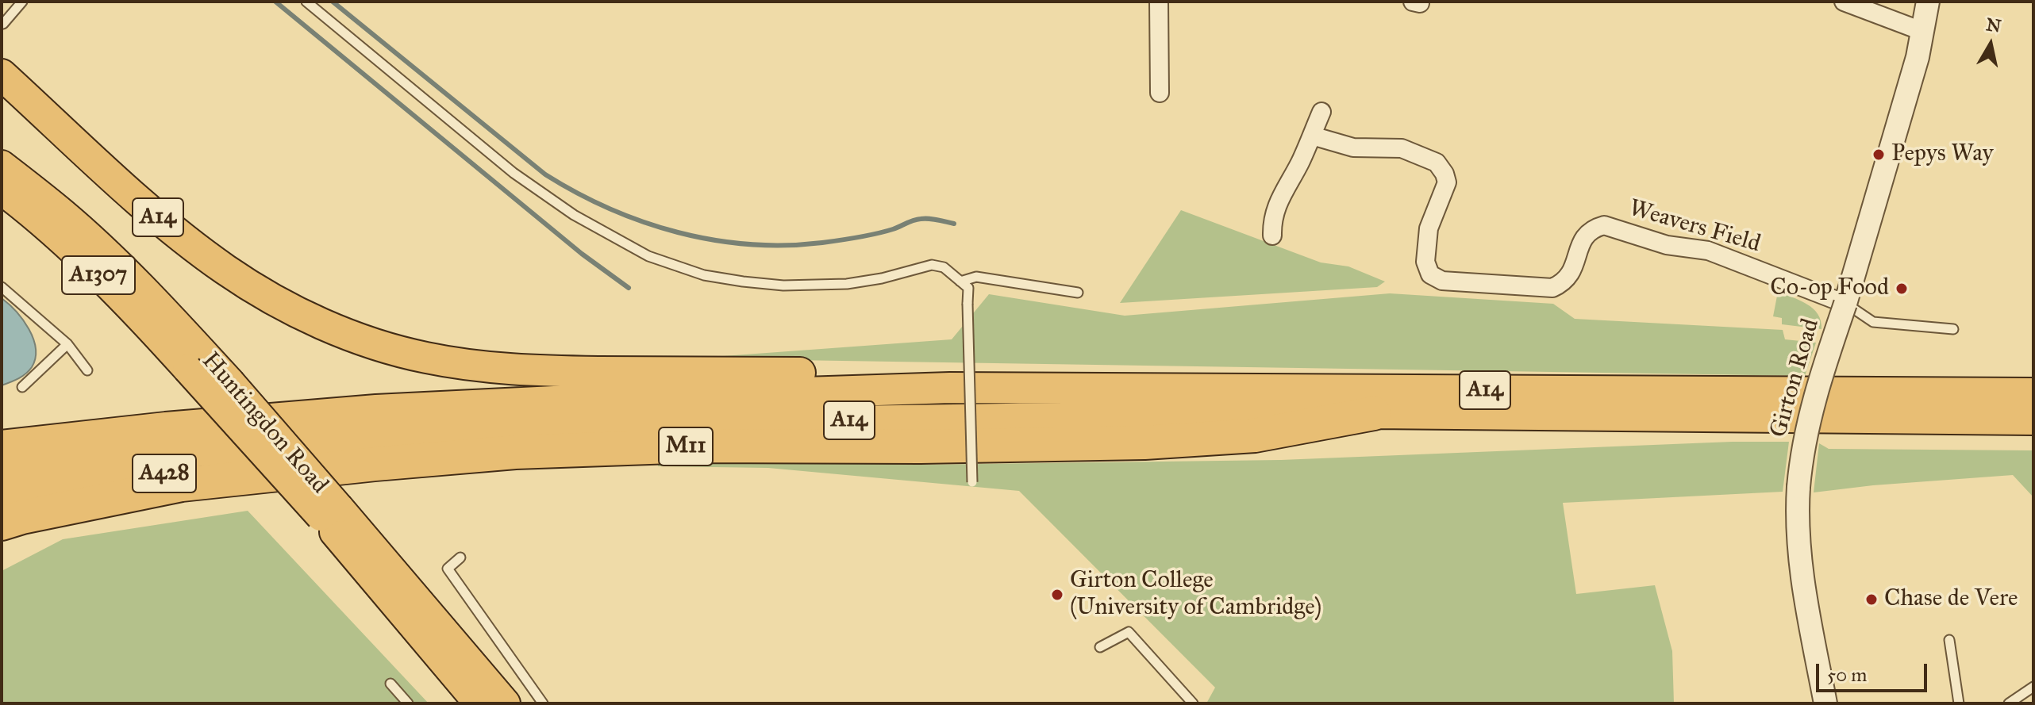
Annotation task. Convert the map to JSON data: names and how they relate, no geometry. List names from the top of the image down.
{
  "streets": {
    "highway": ["A14", "M11", "A428"],
    "main road": ["A1307", "Huntingdon Road"],
    "street": ["Weavers Field", "Girton Road"]
  },
  "crossings": [
    ["A14", "M11"],
    ["A14", "A428"],
    ["Weavers Field", "Girton Road"]
  ],
  "places": [
    "Pepys Way",
    "Co-op Food",
    "Girton College (University of Cambridge)",
    "Chase de Vere"
  ],
  "scale_bar": "50 m",
  "north": "top"
}
